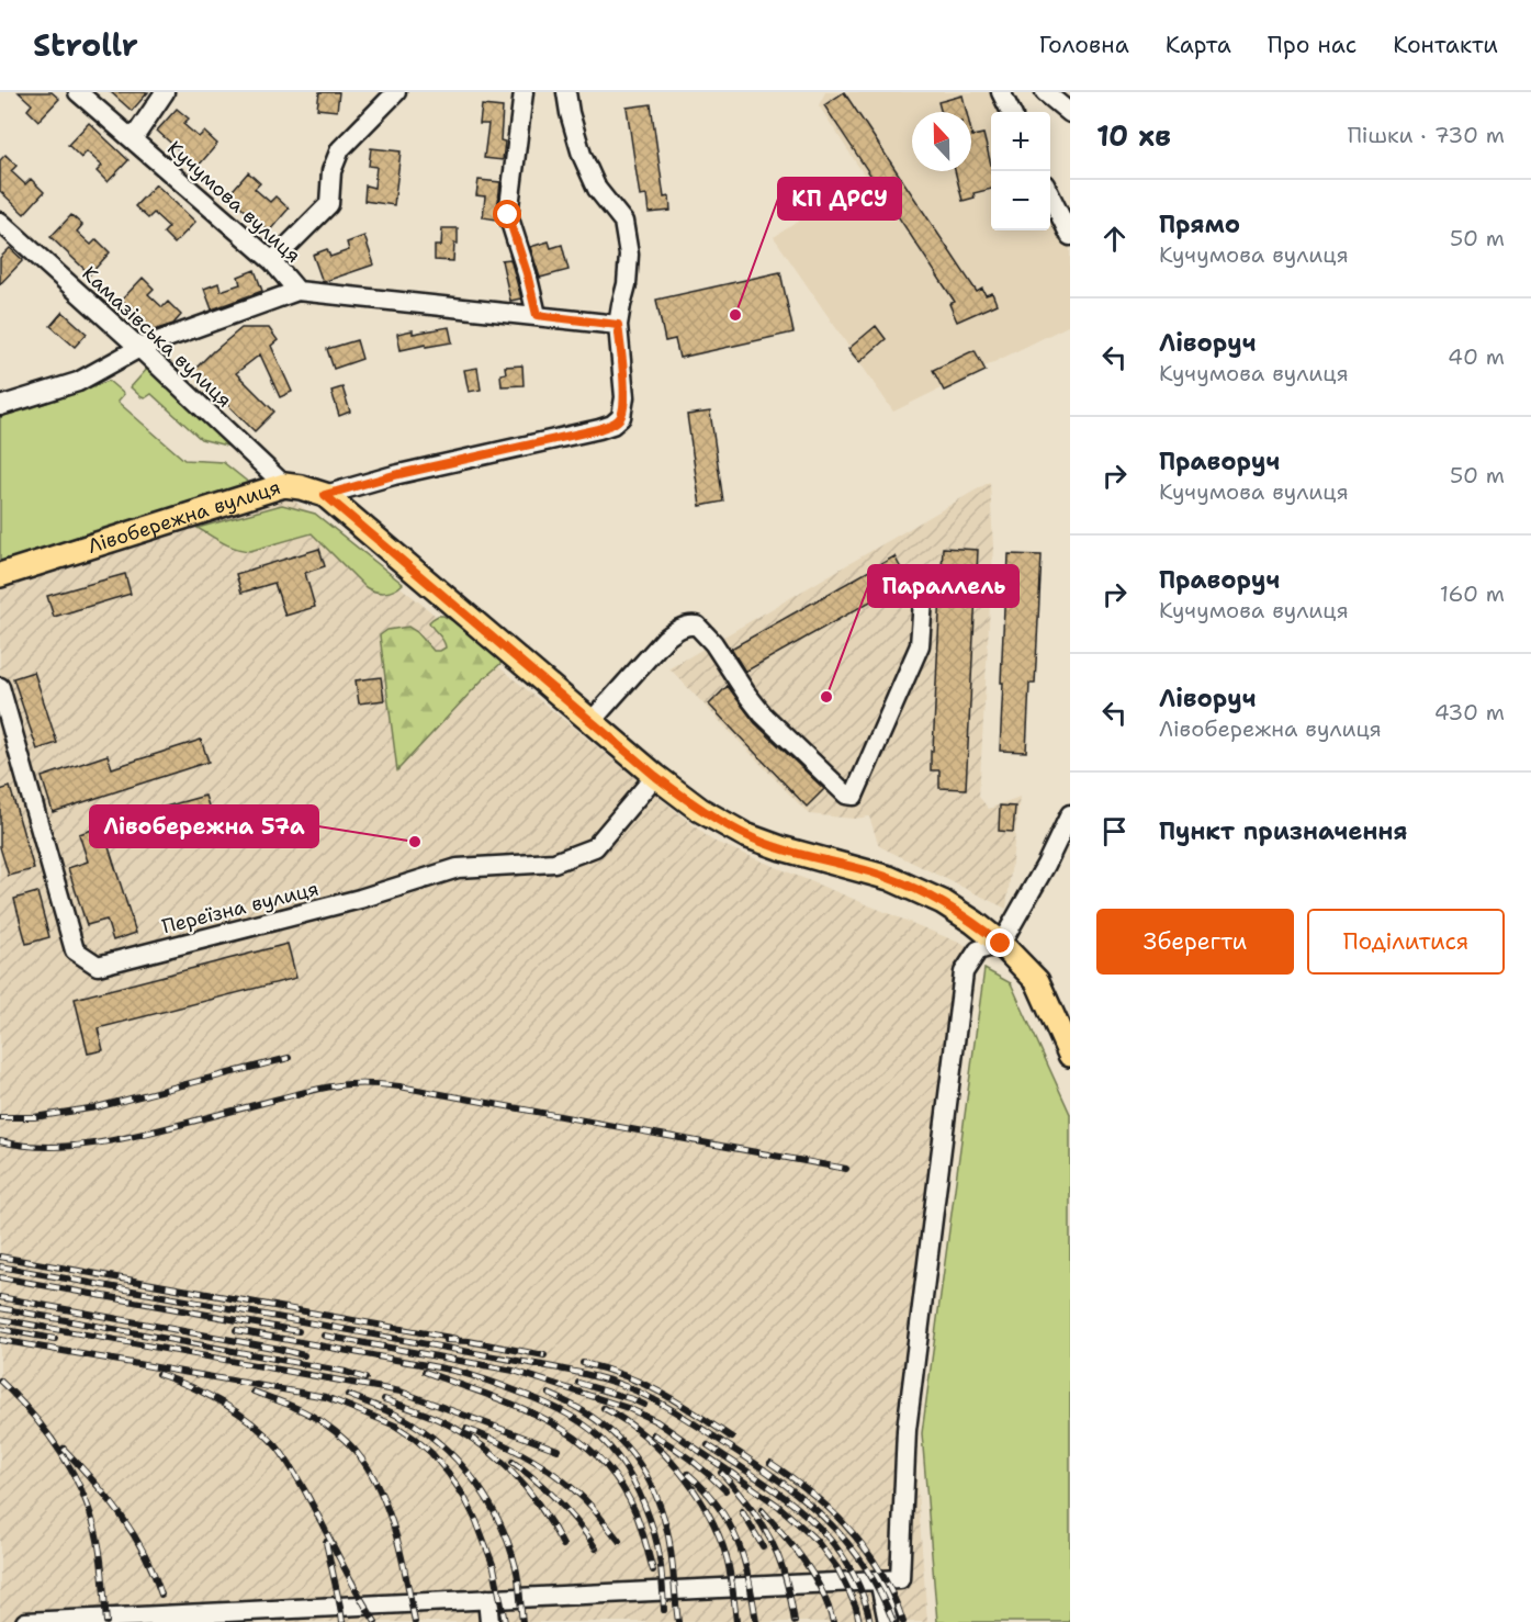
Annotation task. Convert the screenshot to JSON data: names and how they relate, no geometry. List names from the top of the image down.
{
  "streets": {
    "main road": ["Лівобережна вулиця"],
    "street": ["Кучумова вулиця", "Камазівська вулиця", "Переїзна вулиця"]
  },
  "crossings": [
    ["Камазівська вулиця", "Лівобережна вулиця"],
    ["Лівобережна вулиця", "Переїзна вулиця"]
  ],
  "places": ["КП ДРСУ", "Параллель", "Лівобережна 57а"],
  "north": "top",
  "page": {
    "header": "Strollr",
    "nav": [
      "Головна",
      "Карта",
      "Про нас",
      "Контакти"
    ],
    "heading": ["10 хв", "Пішки · 730 m"],
    "map_buttons": ["+", "−"],
    "list": [
      ["Прямо", "Кучумова вулиця", "50 m"],
      ["Ліворуч", "Кучумова вулиця", "40 m"],
      ["Праворуч", "Кучумова вулиця", "50 m"],
      ["Праворуч", "Кучумова вулиця", "160 m"],
      ["Ліворуч", "Лівобережна вулиця", "430 m"],
      "Пункт призначення"
    ],
    "buttons": ["Зберегти", "Поділитися"]
  }
}
